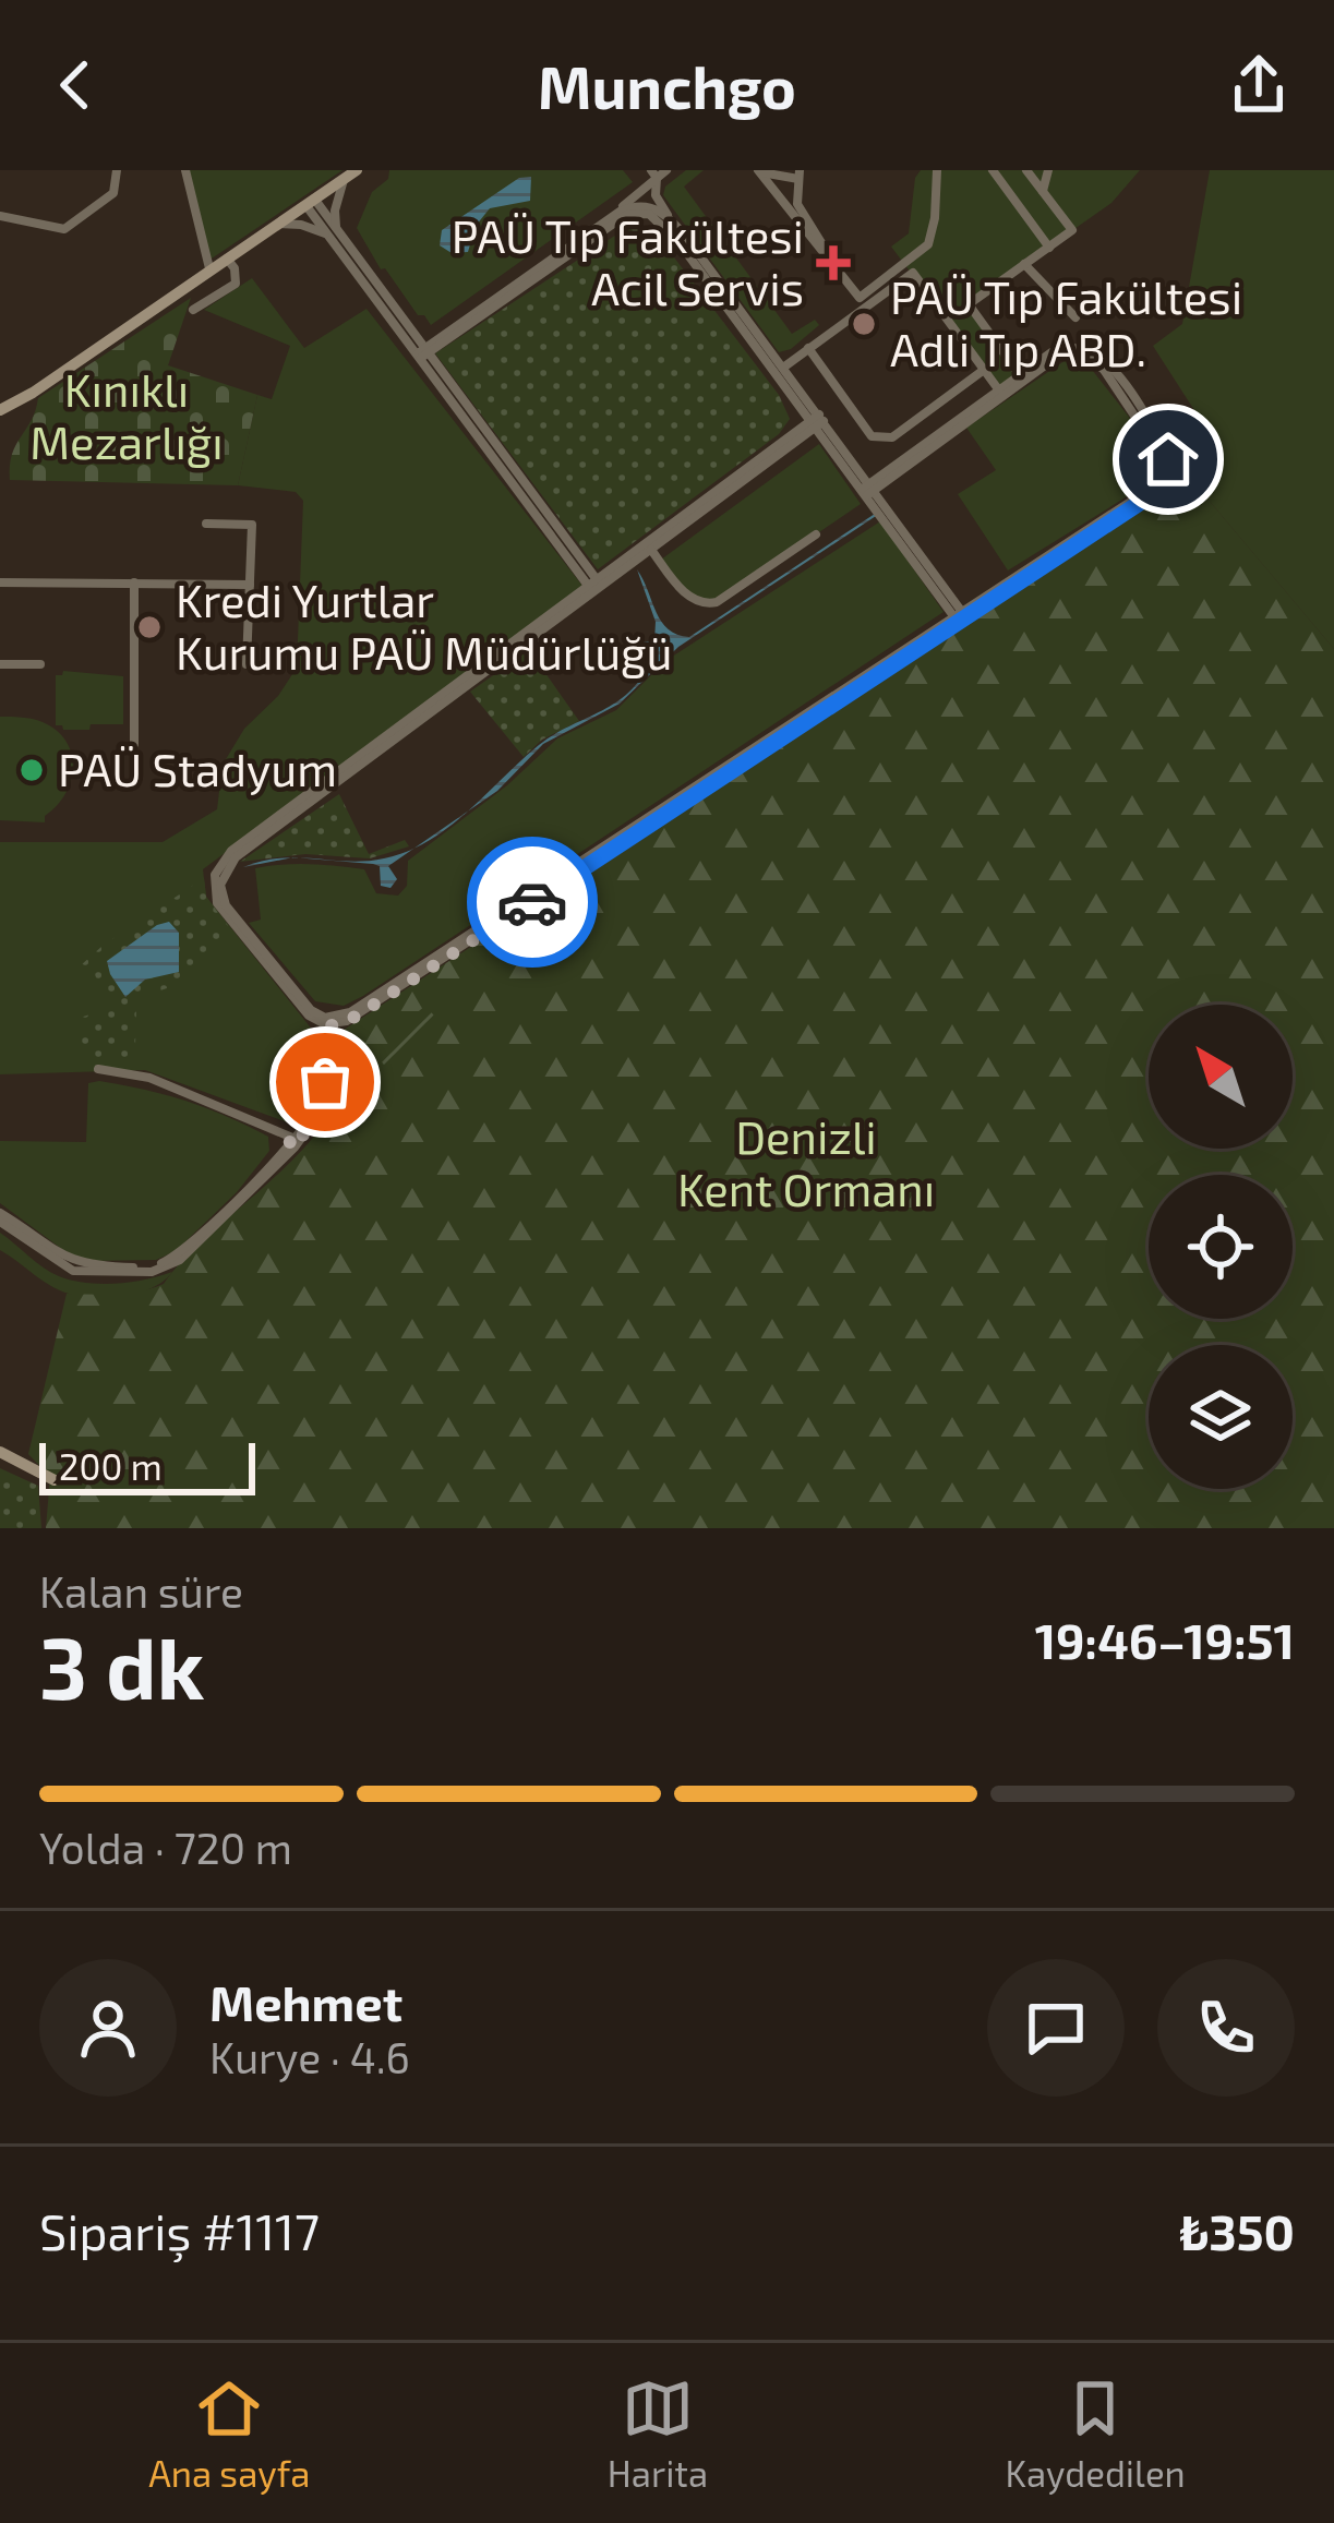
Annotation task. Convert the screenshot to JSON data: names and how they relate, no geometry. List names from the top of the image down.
{
  "parks": ["Kınıklı Mezarlığı", "Denizli Kent Ormanı"],
  "places": {
    "health": ["PAÜ Tıp Fakültesi Acil Servis"],
    "other": ["PAÜ Tıp Fakültesi Adli Tıp ABD.", "Kredi Yurtlar Kurumu PAÜ Müdürlüğü", "PAÜ Stadyum"]
  },
  "scale_bar": "200 m",
  "north": "top left",
  "page": {
    "header": "Munchgo",
    "scale": "200 m",
    "heading": ["3 dk", "Kalan süre", "19:46–19:51"],
    "panel": [
      "Mehmet",
      "Kurye · 4.6",
      "Sipariş #1117",
      "₺350"
    ],
    "bar": "Yolda · 720 m",
    "tabs": ["Ana sayfa", "Harita", "Kaydedilen"]
  }
}
